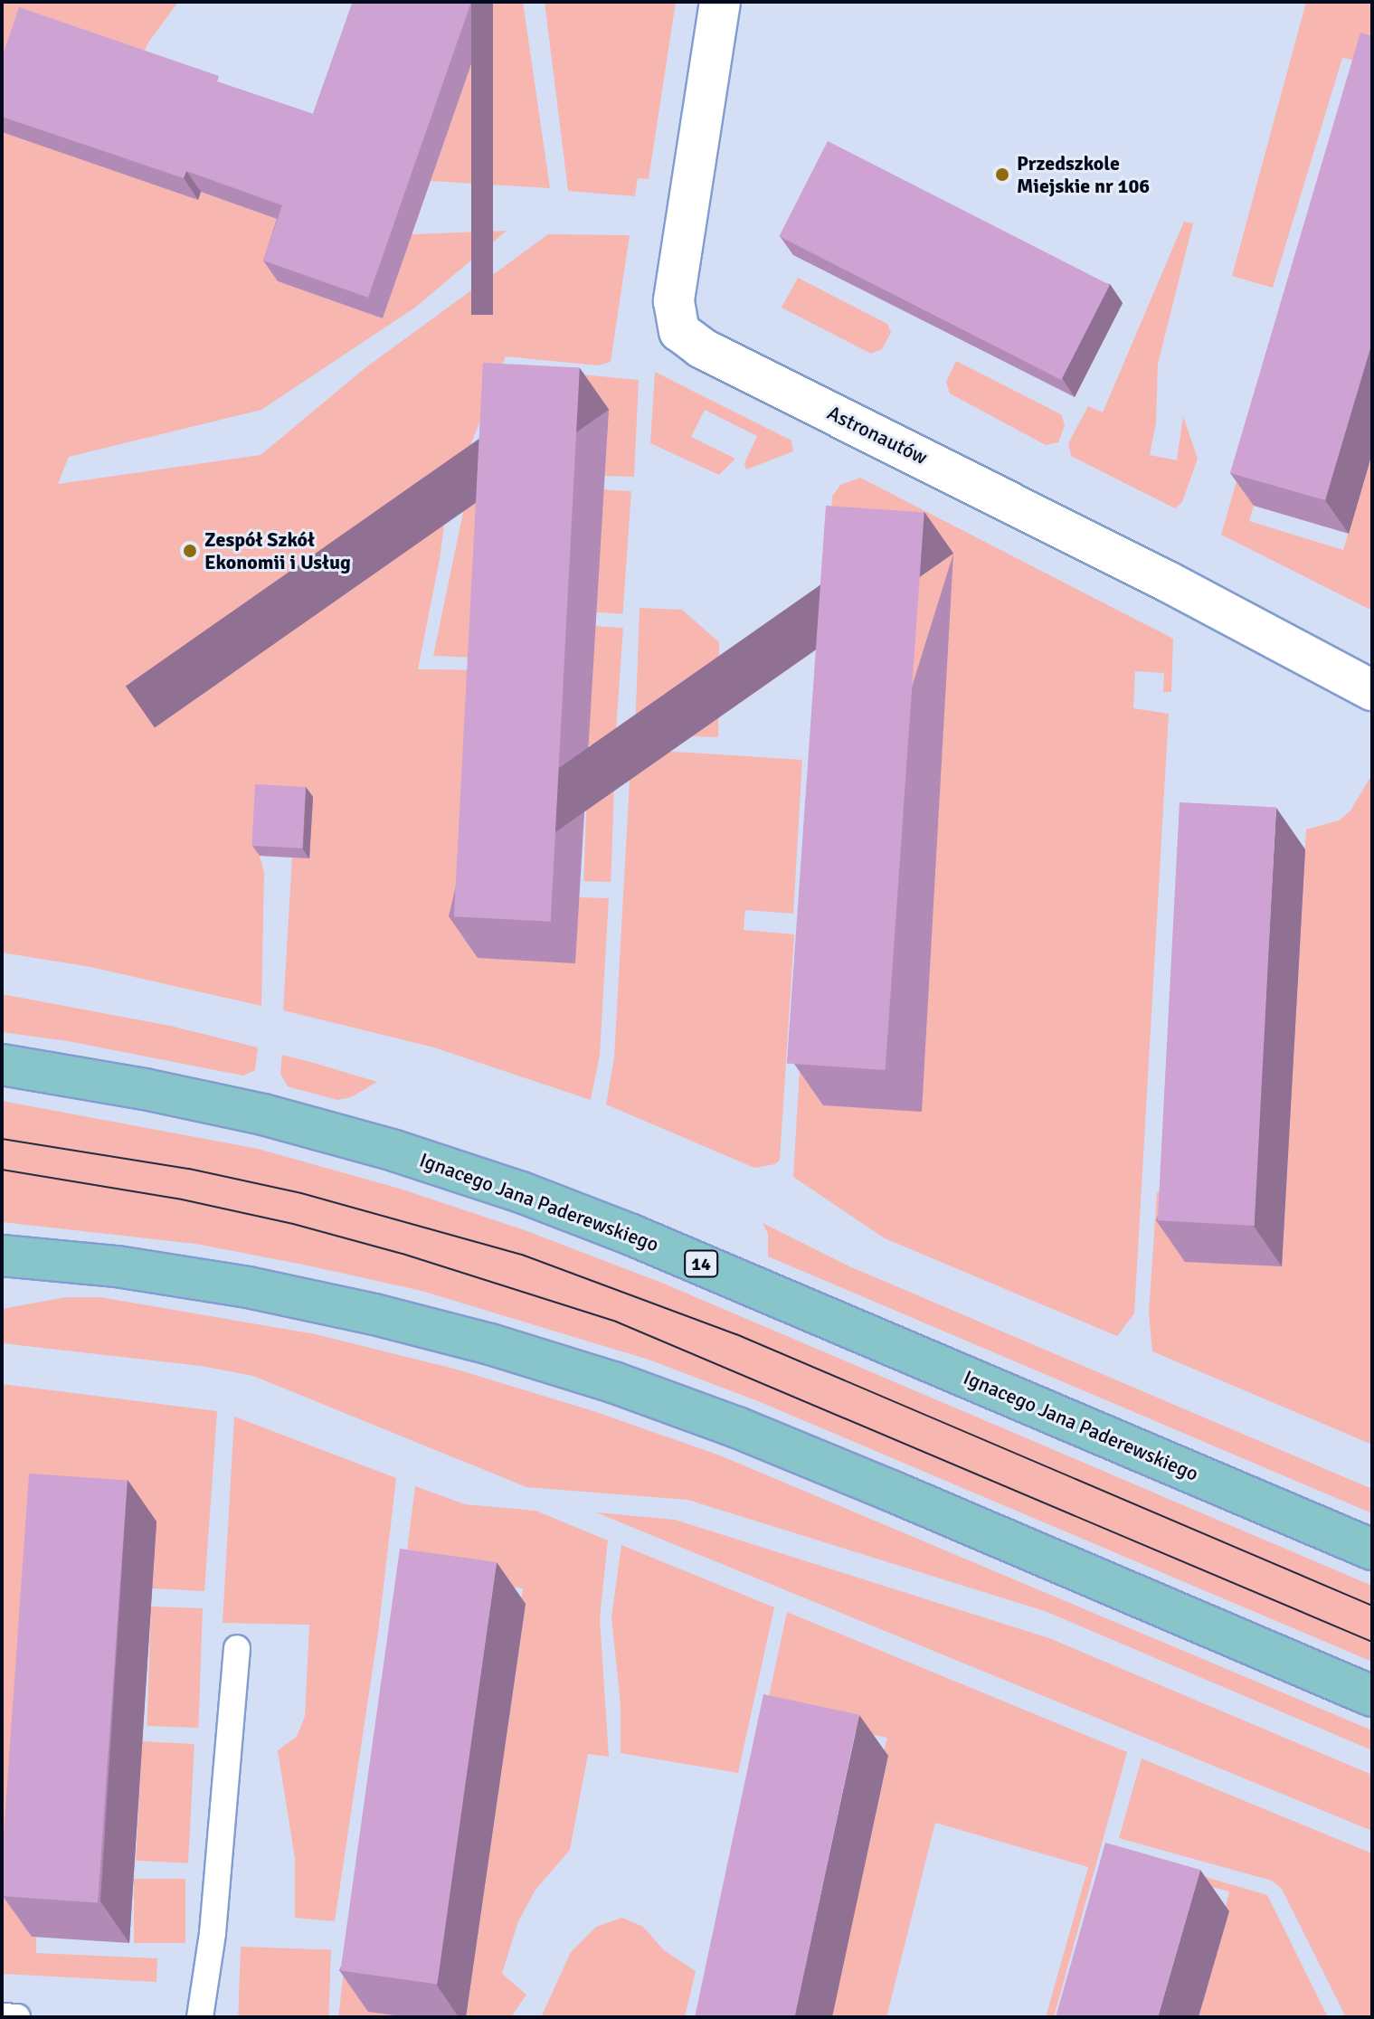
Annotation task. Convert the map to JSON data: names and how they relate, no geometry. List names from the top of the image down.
{
  "streets": {
    "main road": ["Ignacego Jana Paderewskiego", "14"],
    "street": ["Astronautów"]
  },
  "places": ["Przedszkole Miejskie nr 106", "Zespół Szkół Ekonomii i Usług"]
}
